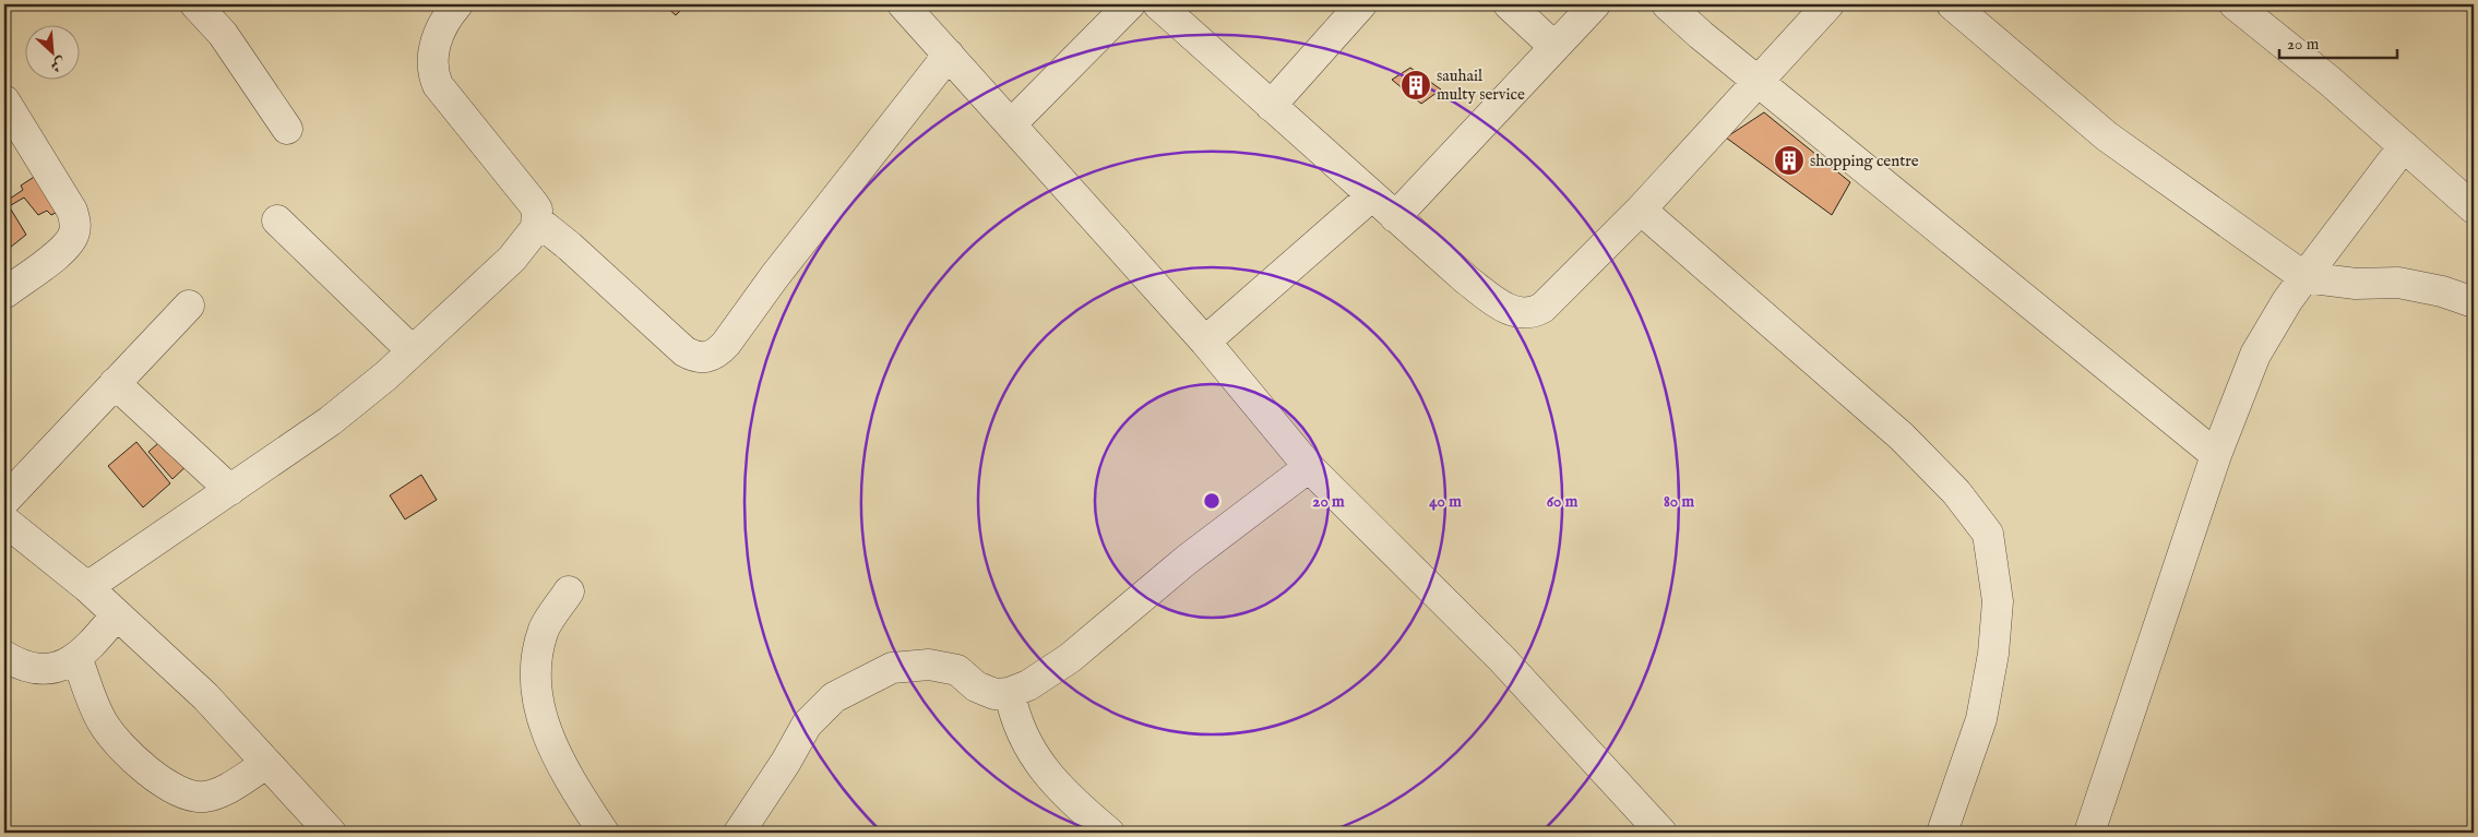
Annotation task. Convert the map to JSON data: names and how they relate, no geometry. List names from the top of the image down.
{
  "places": {
    "building": ["sauhail multy service", "shopping centre"]
  },
  "scale_bar": "20 m",
  "north": "bottom right",
  "rings": [
    "20 m",
    "40 m",
    "60 m",
    "80 m"
  ]
}
